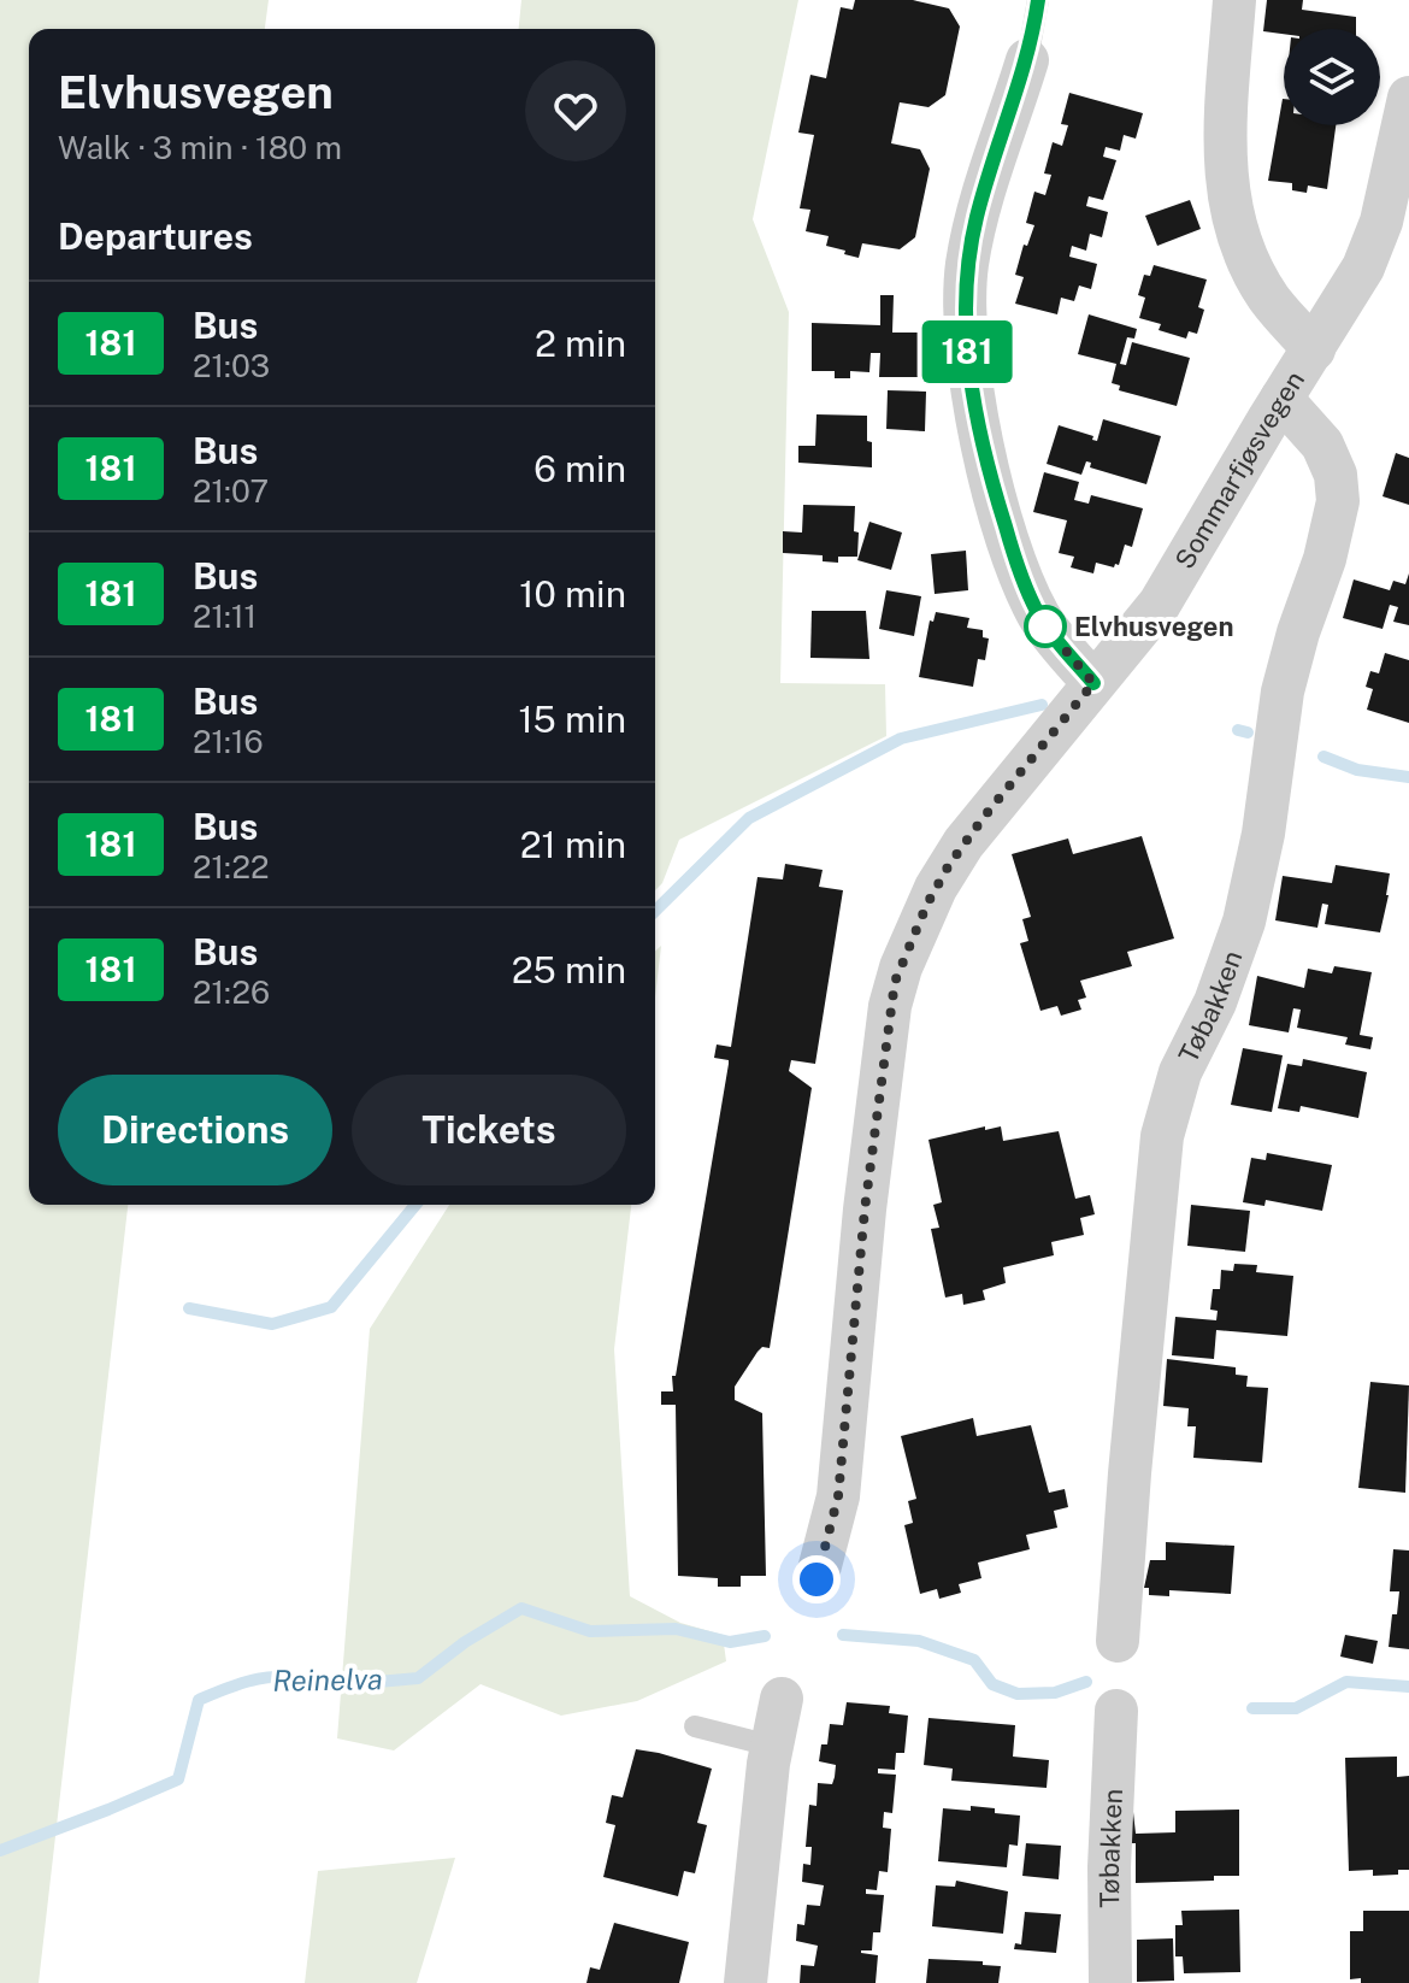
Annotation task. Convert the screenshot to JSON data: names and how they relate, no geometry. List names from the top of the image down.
{
  "streets": {
    "street": ["Sommarfjøsvegen", "Tøbakken"]
  },
  "crossings": [
    ["Sommarfjøsvegen", "Tøbakken"]
  ],
  "water": ["Reinelva"],
  "places": ["Elvhusvegen"],
  "lines": ["bus line 181"],
  "page": {
    "on_map": "181",
    "heading": [
      ["Elvhusvegen", "Walk · 3 min · 180 m"],
      "Departures"
    ],
    "list": [
      {
        "mark": "181",
        "name": "Bus",
        "note": "21:03",
        "value": "2 min"
      },
      {
        "mark": "181",
        "name": "Bus",
        "note": "21:07",
        "value": "6 min"
      },
      {
        "mark": "181",
        "name": "Bus",
        "note": "21:11",
        "value": "10 min"
      },
      {
        "mark": "181",
        "name": "Bus",
        "note": "21:16",
        "value": "15 min"
      },
      {
        "mark": "181",
        "name": "Bus",
        "note": "21:22",
        "value": "21 min"
      },
      {
        "mark": "181",
        "name": "Bus",
        "note": "21:26",
        "value": "25 min"
      }
    ],
    "buttons": ["Directions", "Tickets"]
  }
}
